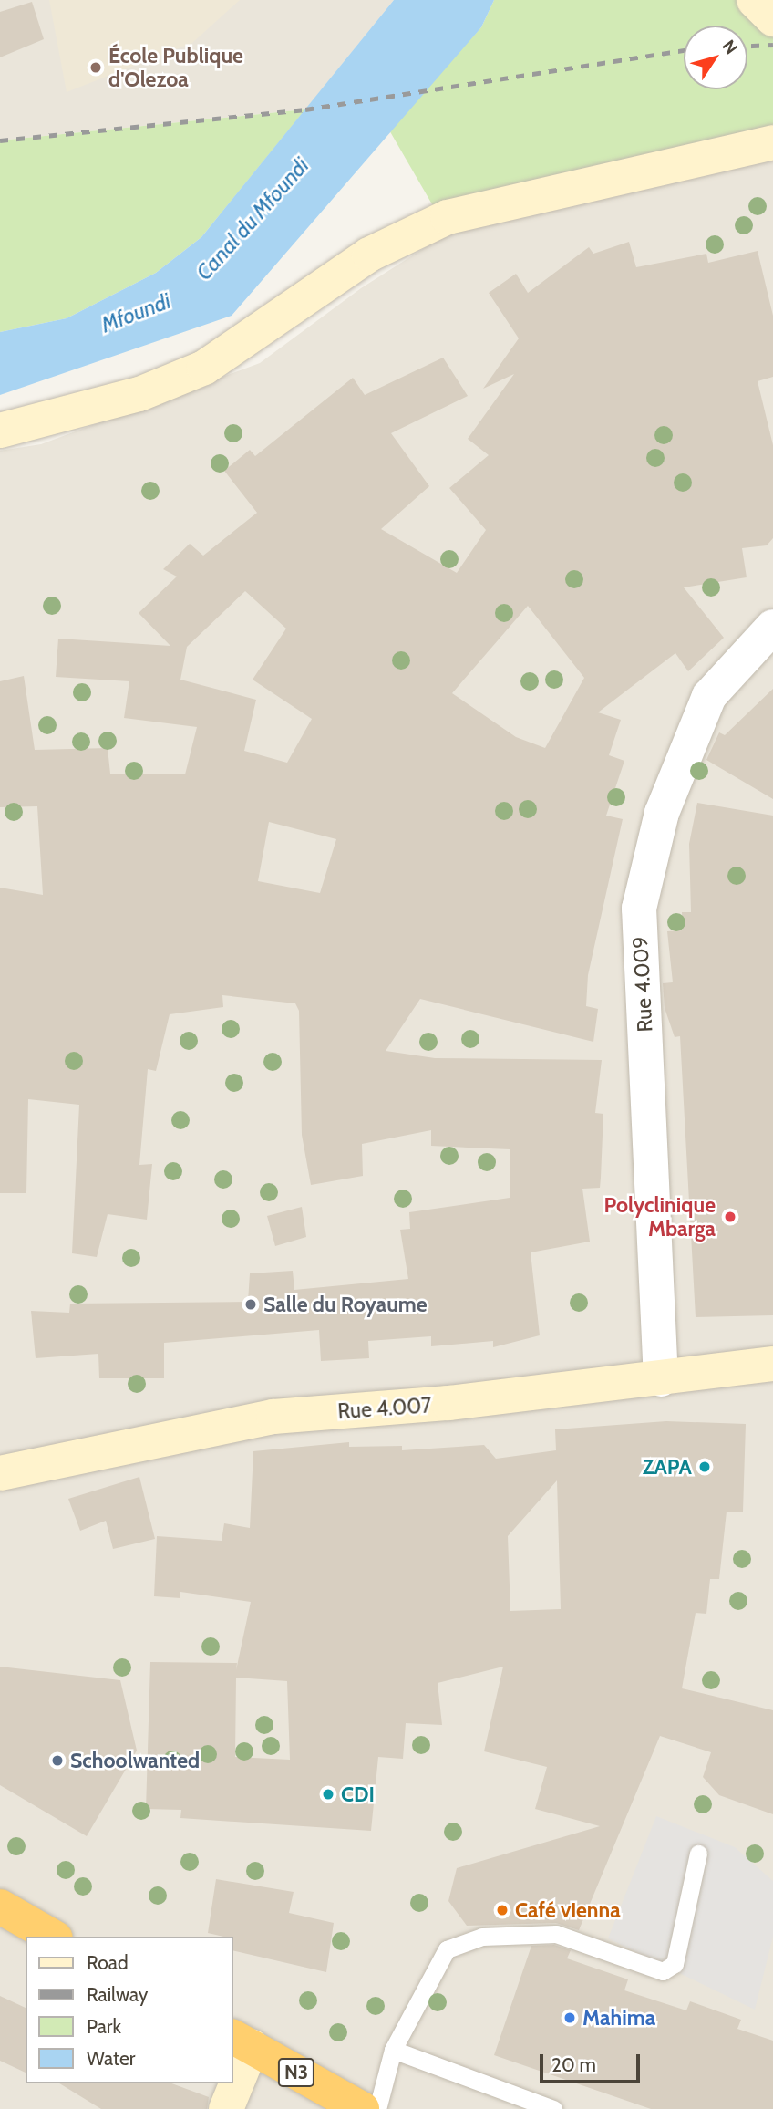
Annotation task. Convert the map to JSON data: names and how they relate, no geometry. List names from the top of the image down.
{
  "streets": {
    "highway": ["N3"],
    "main road": ["Rue 4.007"],
    "street": ["Rue 4.009"]
  },
  "crossings": [
    ["Rue 4.009", "Rue 4.007"]
  ],
  "water": ["Canal du Mfoundi", "Mfoundi"],
  "places": [
    "École Publique d'Olezoa",
    "Polyclinique Mbarga",
    "Salle du Royaume",
    "ZAPA",
    "Schoolwanted",
    "CDI",
    "Café vienna",
    "Mahima"
  ],
  "legend": [
    "Road",
    "Railway",
    "Park",
    "Water"
  ],
  "scale_bar": "20 m",
  "north": "top right"
}
